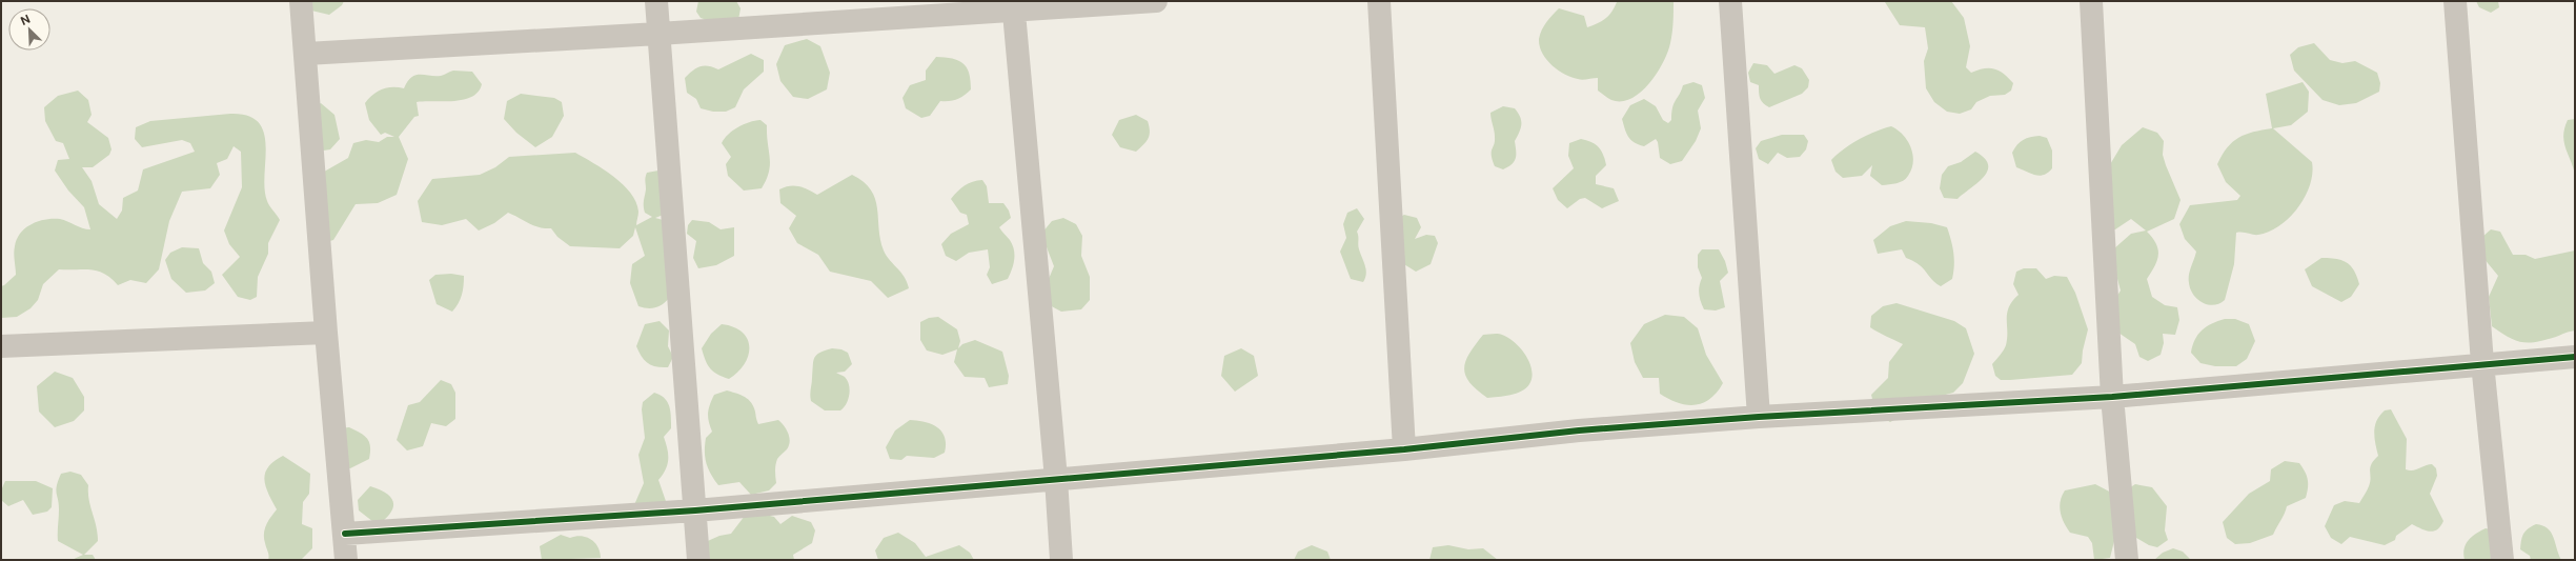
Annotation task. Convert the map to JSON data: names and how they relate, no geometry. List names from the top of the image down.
{
  "north": "top left"
}
